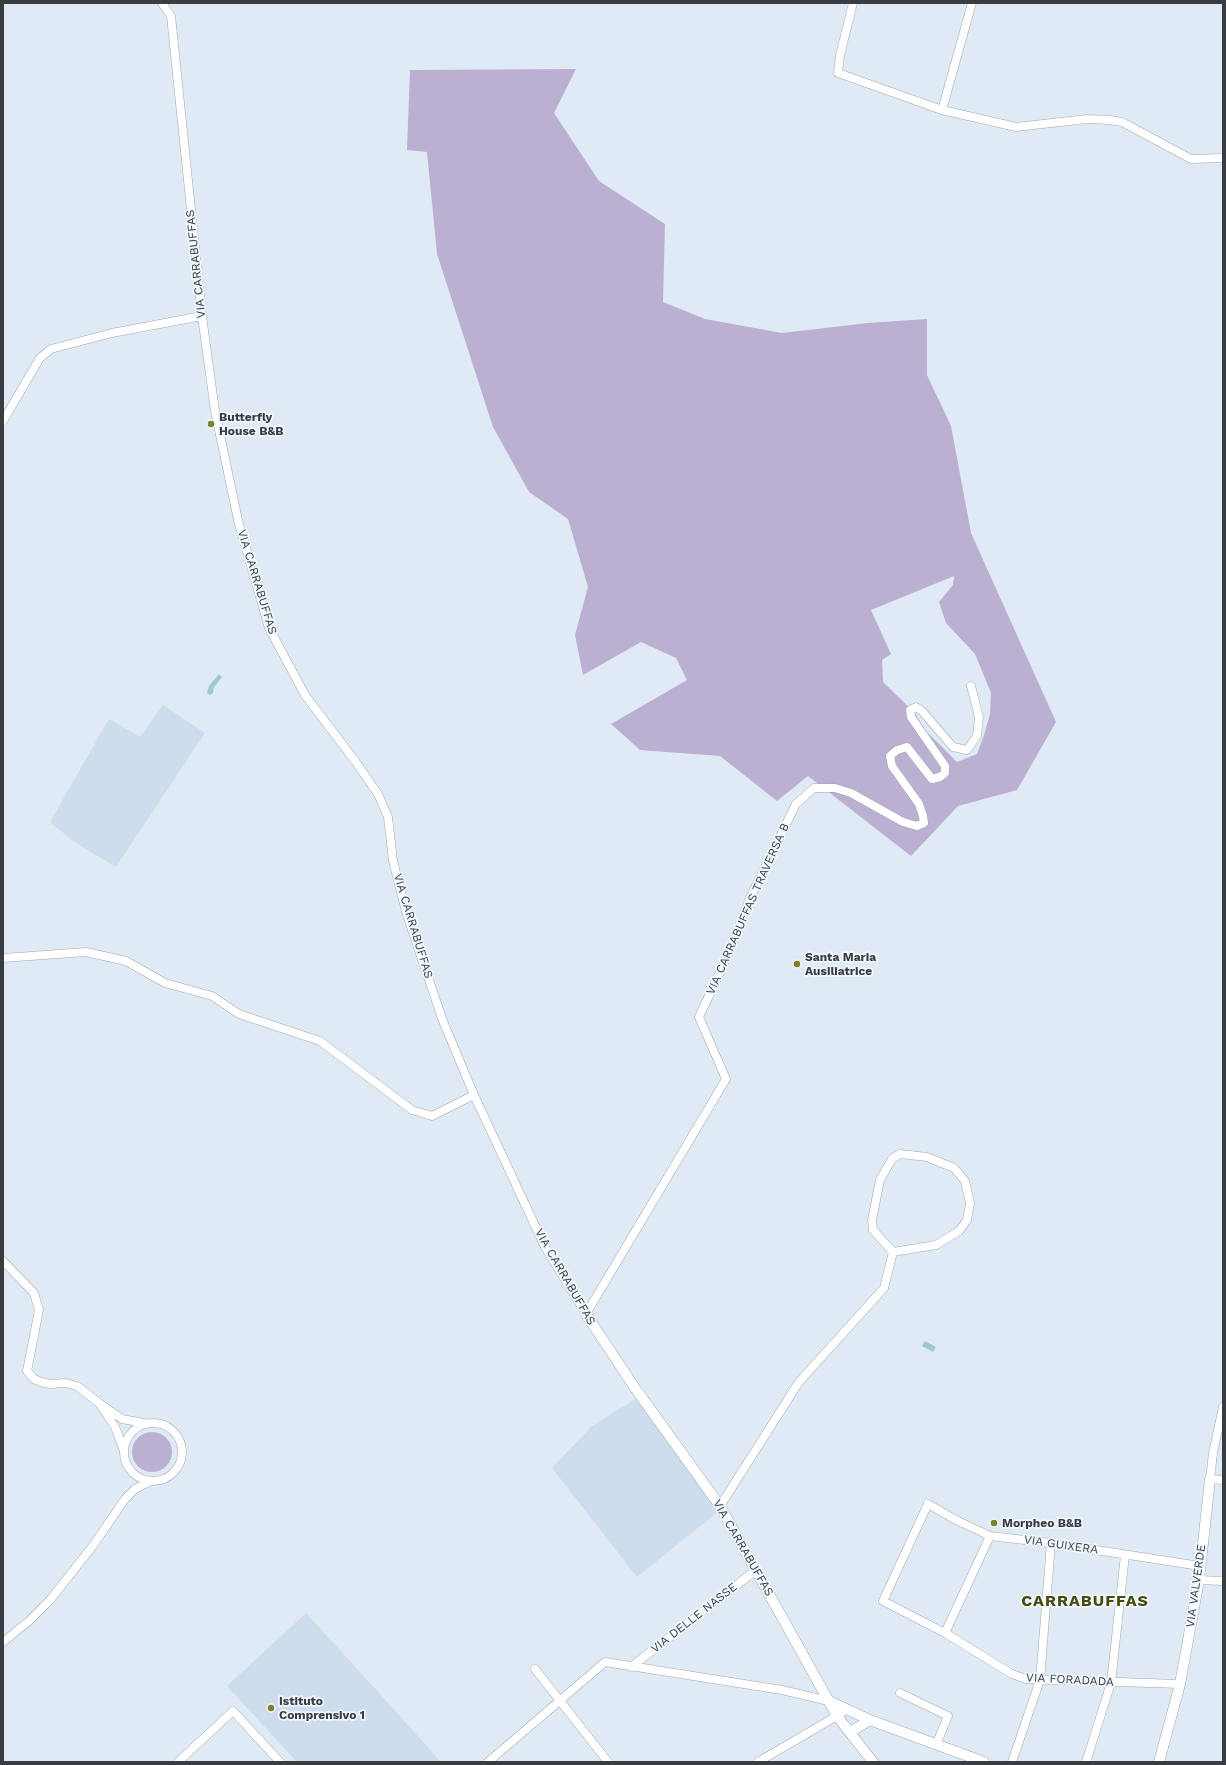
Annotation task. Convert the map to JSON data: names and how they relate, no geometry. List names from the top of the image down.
{
  "streets": {
    "street": [
      "VIA CARRABUFFAS",
      "VIA CARRABUFFAS TRAVERSA B",
      "VIA GUIXERA",
      "VIA VALVERDE",
      "VIA DELLE NASSE",
      "VIA FORADADA"
    ]
  },
  "crossings": [
    ["VIA CARRABUFFAS", "VIA CARRABUFFAS TRAVERSA B"],
    ["VIA CARRABUFFAS", "VIA DELLE NASSE"],
    ["VIA GUIXERA", "VIA VALVERDE"],
    ["VIA GUIXERA", "VIA FORADADA"],
    ["VIA VALVERDE", "VIA FORADADA"]
  ],
  "districts": ["CARRABUFFAS"],
  "places": [
    "Butterfly House B&B",
    "Santa Maria Ausiliatrice",
    "Morpheo B&B",
    "Istituto Comprensivo 1"
  ]
}
